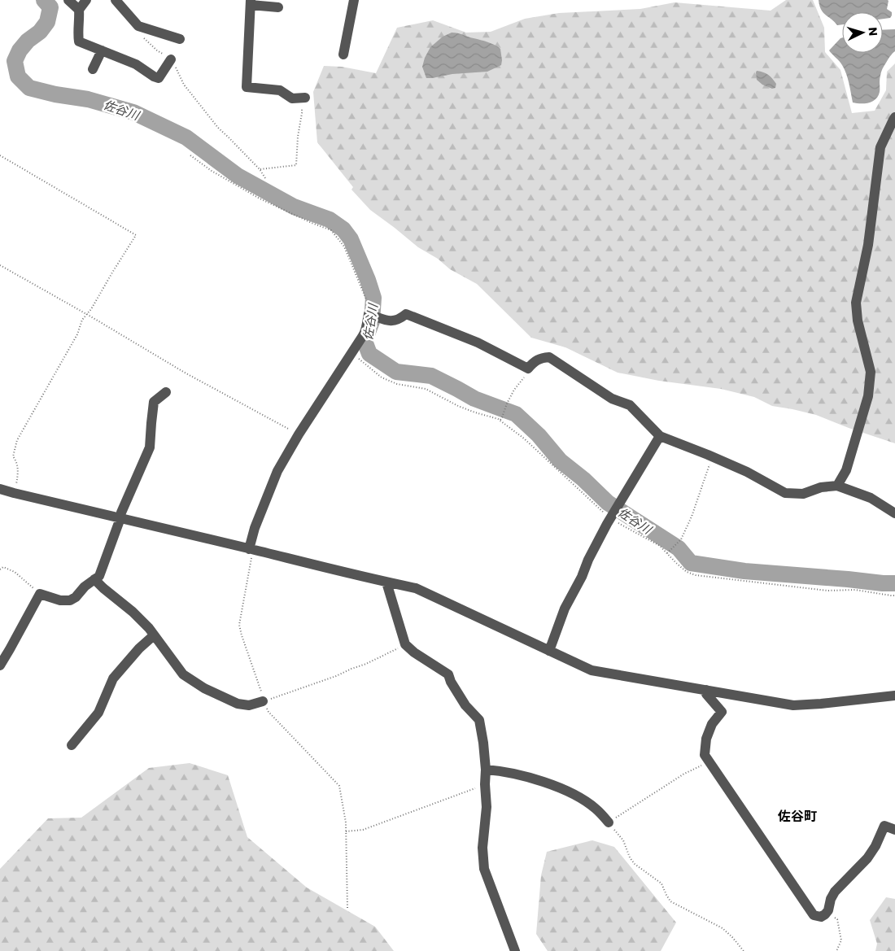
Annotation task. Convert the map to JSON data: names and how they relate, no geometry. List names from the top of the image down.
{
  "districts": ["佐谷町"],
  "water": ["佐谷川"],
  "north": "right"
}
